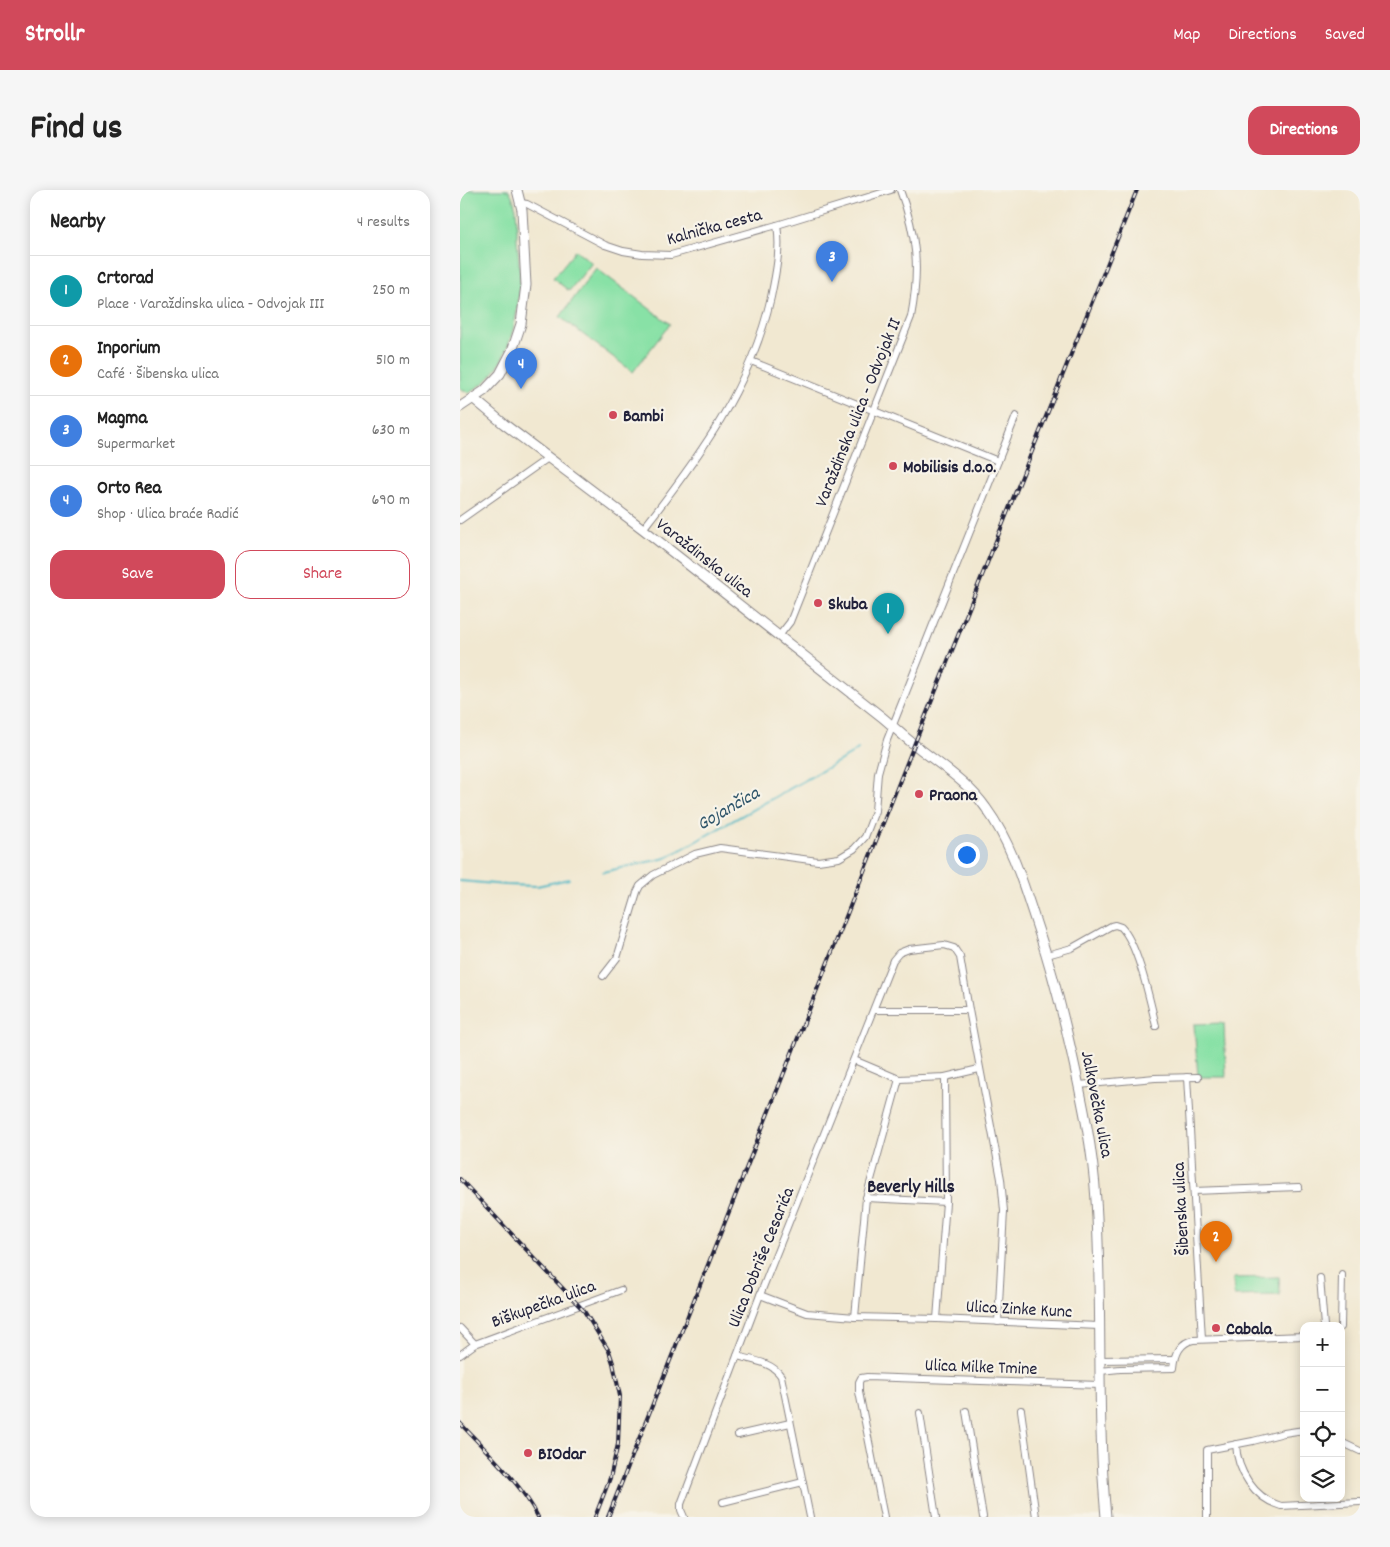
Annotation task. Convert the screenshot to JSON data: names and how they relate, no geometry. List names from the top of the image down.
{
  "streets": {
    "main road": ["Varaždinska ulica", "Jalkovečka ulica"],
    "street": [
      "Kalnička cesta",
      "Varaždinska ulica - Odvojak II",
      "Šibenska ulica",
      "Ulica Dobriše Cesarića",
      "Biškupečka ulica",
      "Ulica Zinke Kunc",
      "Ulica Milke Tmine"
    ]
  },
  "crossings": [
    ["Varaždinska ulica - Odvojak II", "Varaždinska ulica"],
    ["Varaždinska ulica", "Jalkovečka ulica"],
    ["Jalkovečka ulica", "Ulica Zinke Kunc"],
    ["Jalkovečka ulica", "Ulica Milke Tmine"],
    ["Ulica Dobriše Cesarića", "Ulica Zinke Kunc"]
  ],
  "districts": ["Beverly Hills"],
  "water": ["Gojančica"],
  "places": [
    "Bambi",
    "Mobilisis d.o.o.",
    "Skuba",
    "Praona",
    "Cabala",
    "BIOdar"
  ],
  "page": {
    "header": "Strollr",
    "nav": ["Map", "Directions", "Saved"],
    "title": "Find us",
    "buttons": [
      "Directions",
      ["Save", "Share"]
    ],
    "heading": ["Nearby", "4 results"],
    "pins": [
      "3",
      "4",
      "1",
      "2"
    ],
    "list": [
      {
        "mark": "1",
        "name": "Crtorad",
        "note": "Place · Varaždinska ulica - Odvojak III",
        "value": "250 m"
      },
      {
        "mark": "2",
        "name": "Inporium",
        "note": "Café · Šibenska ulica",
        "value": "510 m"
      },
      {
        "mark": "3",
        "name": "Magma",
        "note": "Supermarket",
        "value": "630 m"
      },
      {
        "mark": "4",
        "name": "Orto Rea",
        "note": "Shop · Ulica braće Radić",
        "value": "690 m"
      }
    ],
    "map_buttons": ["+", "−"]
  }
}
